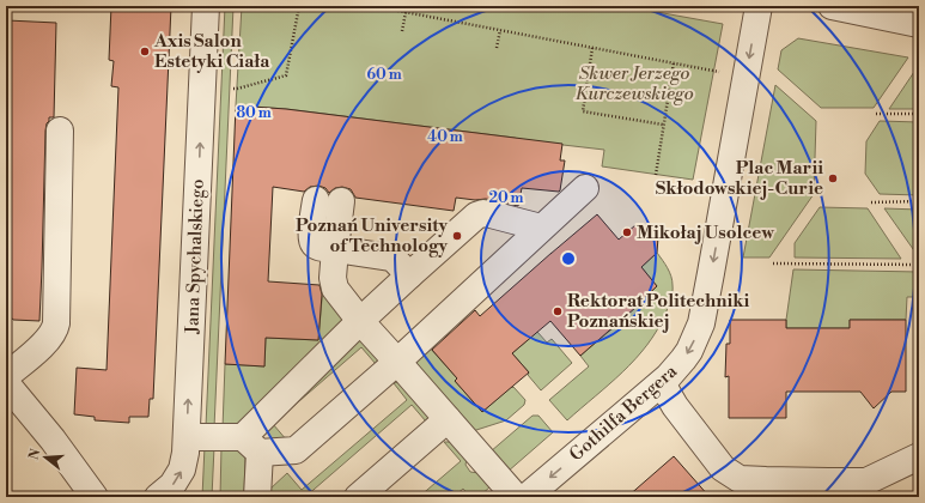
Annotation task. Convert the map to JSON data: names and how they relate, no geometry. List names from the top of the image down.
{
  "streets": {
    "street": ["Jana Spychalskiego", "Gothilfa Bergera"]
  },
  "parks": ["Skwer Jerzego Kurczewskiego"],
  "places": [
    "Axis Salon Estetyki Ciała",
    "Plac Marii Skłodowskiej-Curie",
    "Mikołaj Usolcew",
    "Poznań University of Technology",
    "Rektorat Politechniki Poznańskiej"
  ],
  "north": "left",
  "rings": [
    "60 m",
    "80 m",
    "40 m",
    "20 m"
  ]
}
